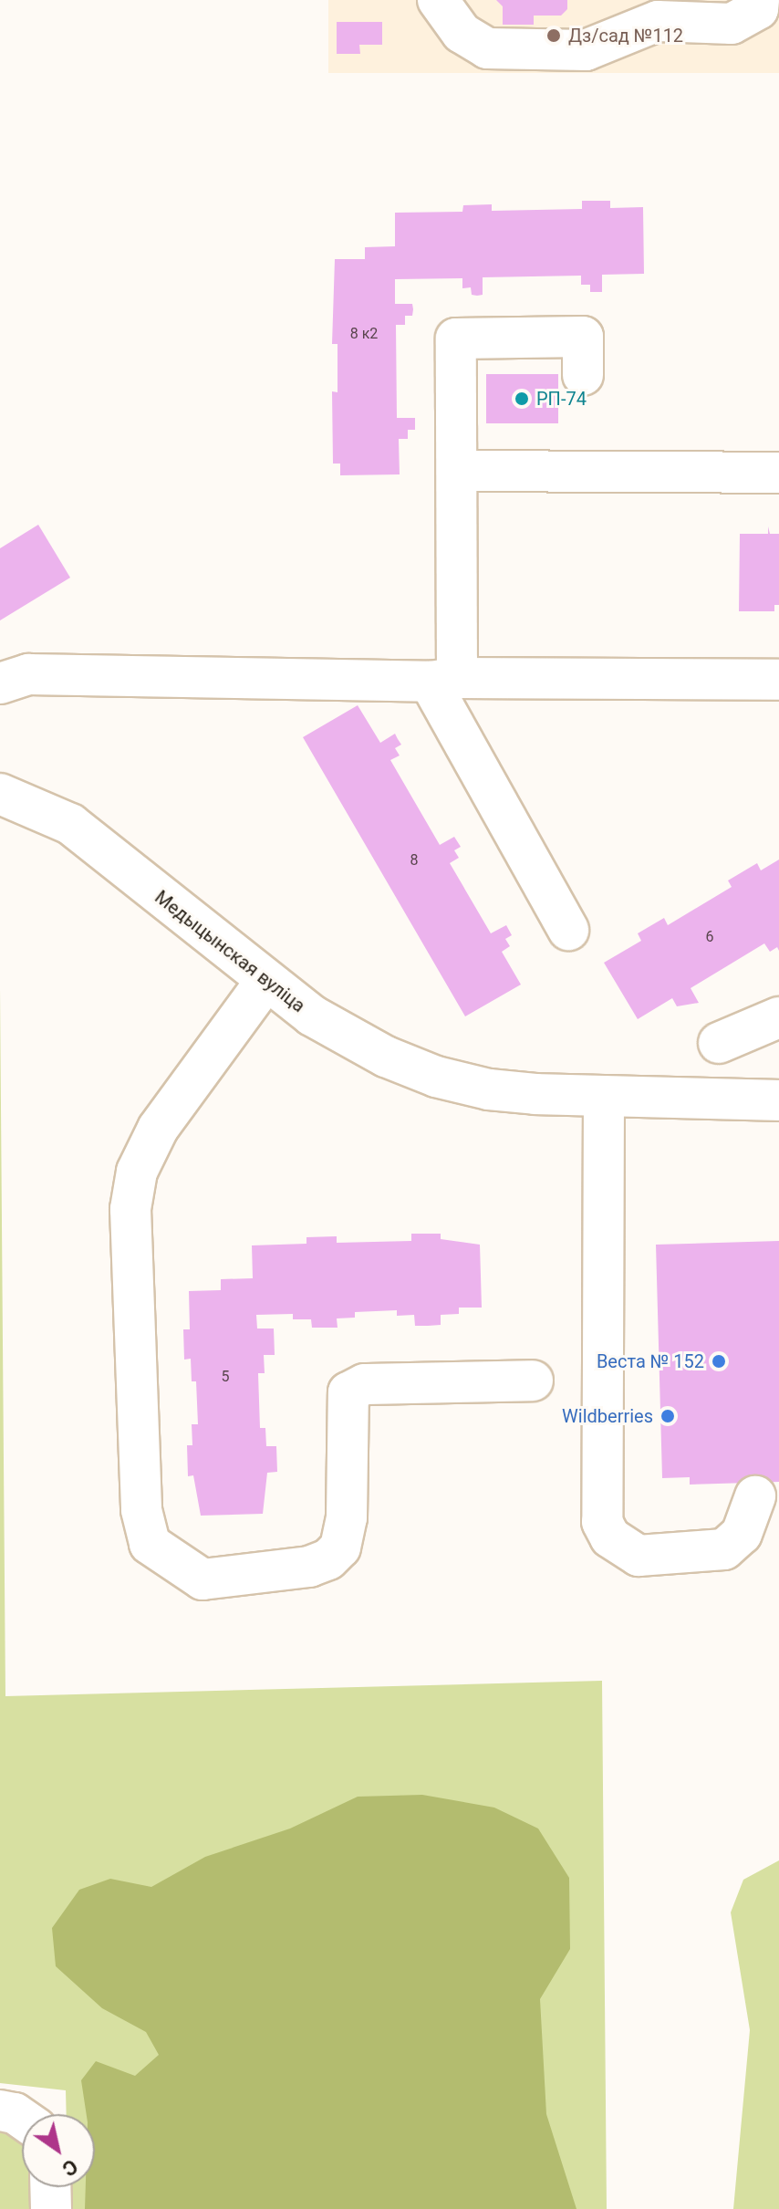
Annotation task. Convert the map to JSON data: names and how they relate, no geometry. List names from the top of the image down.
{
  "streets": {
    "street": ["Медыцынская вуліца"]
  },
  "places": [
    "Дз/сад №112",
    "РП-74",
    "Веста № 152",
    "Wildberries"
  ],
  "house_numbers": [
    "8 к2",
    "8",
    "6",
    "5"
  ],
  "north": "bottom right"
}
